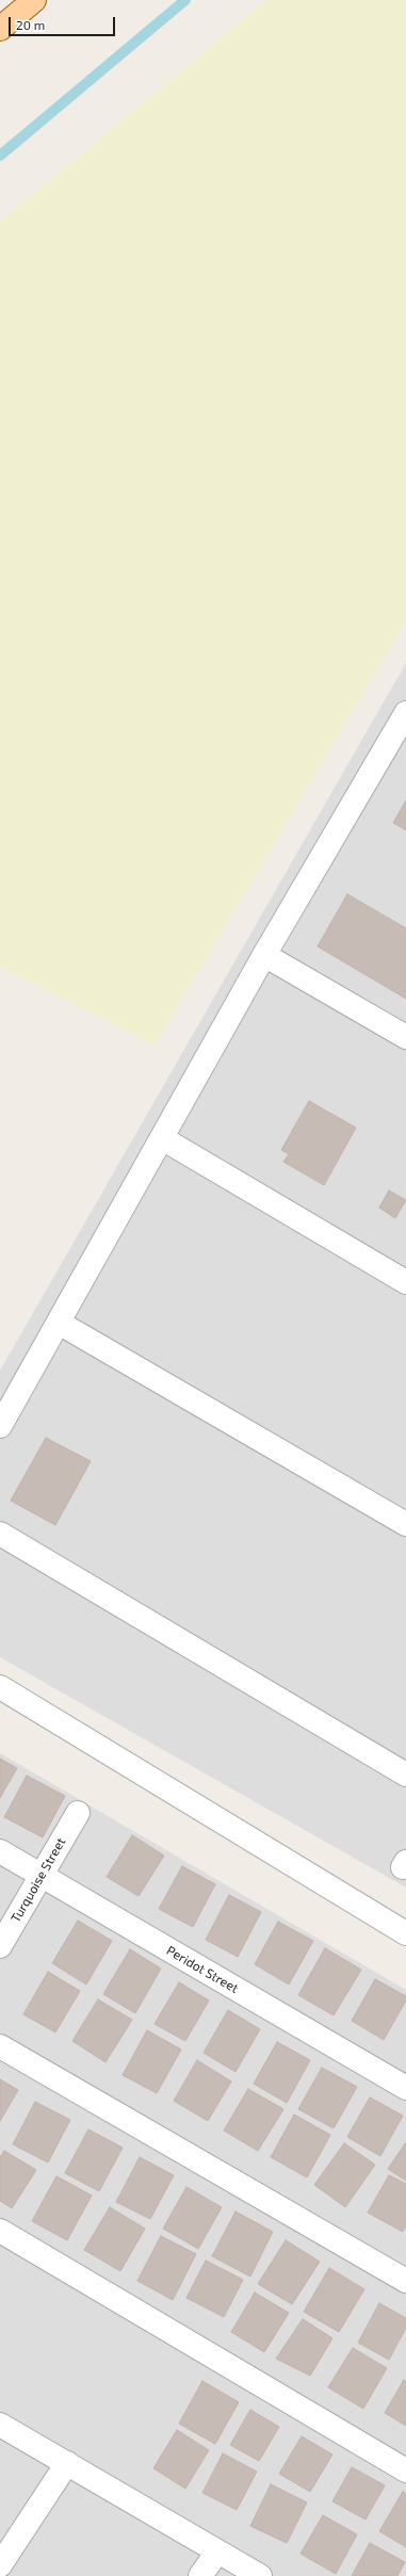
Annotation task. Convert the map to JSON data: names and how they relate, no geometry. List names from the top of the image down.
{
  "streets": {
    "street": ["Turquoise Street", "Peridot Street"]
  },
  "crossings": [
    ["Turquoise Street", "Peridot Street"]
  ],
  "scale_bar": "20 m"
}
